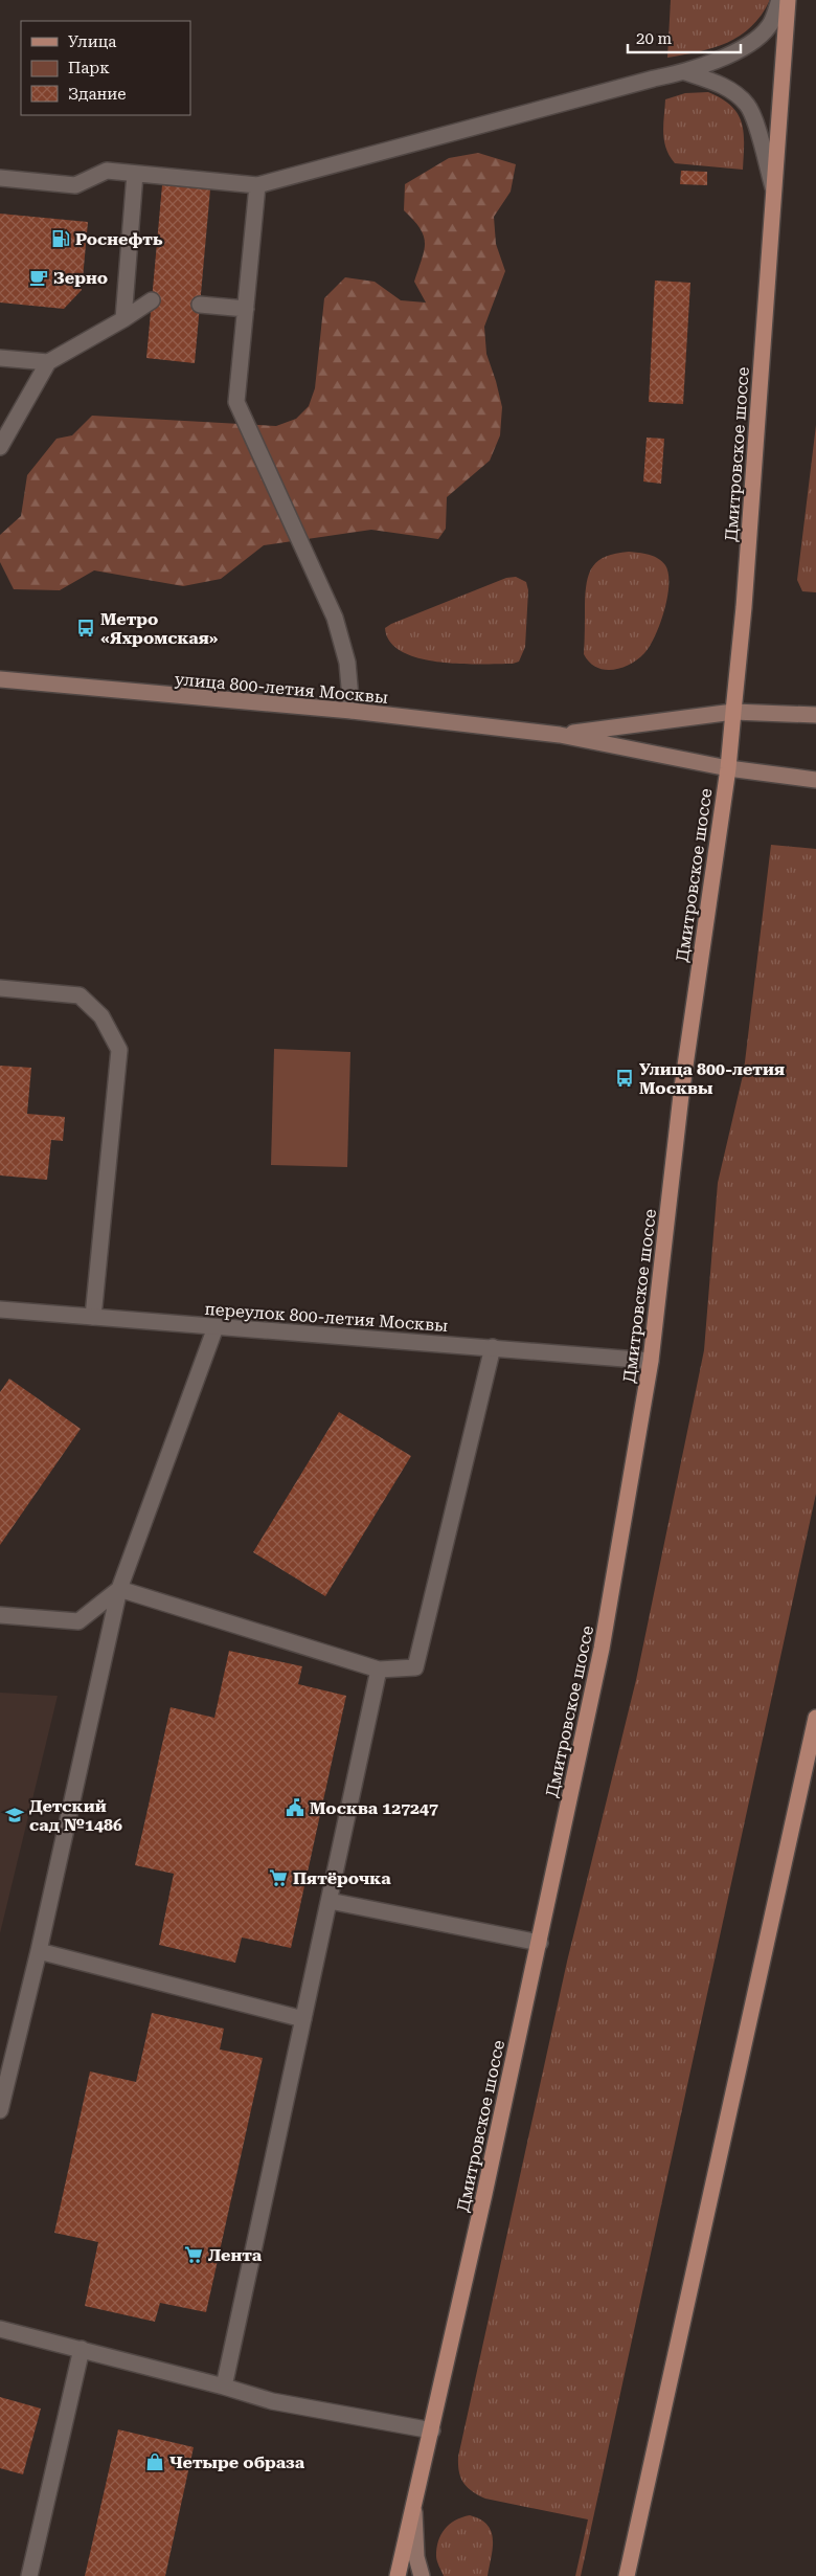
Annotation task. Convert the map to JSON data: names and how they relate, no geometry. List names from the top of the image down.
{
  "streets": {
    "main road": ["Дмитровское шоссе", "улица 800-летия Москвы"],
    "street": ["переулок 800-летия Москвы"]
  },
  "crossings": [
    ["Дмитровское шоссе", "улица 800-летия Москвы"],
    ["Дмитровское шоссе", "переулок 800-летия Москвы"]
  ],
  "places": {
    "fuel station": ["Роснефть"],
    "cafe": ["Зерно"],
    "bus stop": ["Метро «Яхромская»", "Улица 800-летия Москвы"],
    "public building": ["Москва 127247"],
    "school or university": ["Детский сад №1486"],
    "supermarket": ["Пятёрочка", "Лента"],
    "shop": ["Четыре образа"]
  },
  "legend": ["Улица", "Парк", "Здание"],
  "scale_bar": "20 m"
}
